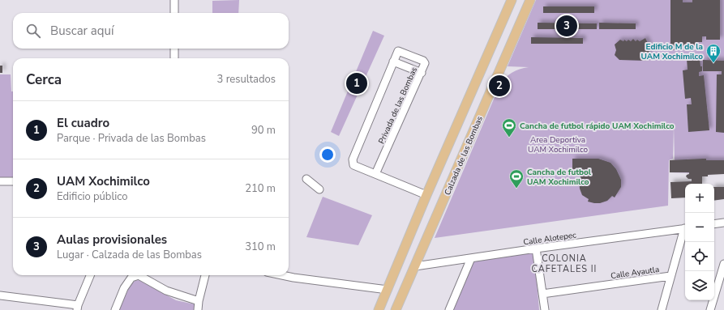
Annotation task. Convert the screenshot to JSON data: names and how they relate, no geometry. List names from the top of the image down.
{
  "streets": {
    "main road": ["Calzada de las Bombas"],
    "street": ["Privada de las Bombas", "Calle Alotepec", "Calle Ayautla"]
  },
  "crossings": [
    ["Calzada de las Bombas", "Calle Alotepec"]
  ],
  "districts": ["COLONIA CAFETALES II"],
  "parks": ["Area Deportiva UAM Xochimilco"],
  "places": {
    "building": ["Edificio M de la UAM Xochimilco"],
    "sports": ["Cancha de futbol rápido UAM Xochimilco", "Cancha de futbol UAM Xochimilco"]
  },
  "page": {
    "search": "Buscar aquí",
    "pins": ["3", "1", "2"],
    "heading": ["Cerca", "3 resultados"],
    "list": [
      {
        "mark": "1",
        "name": "El cuadro",
        "note": "Parque · Privada de las Bombas",
        "value": "90 m"
      },
      {
        "mark": "2",
        "name": "UAM Xochimilco",
        "note": "Edificio público",
        "value": "210 m"
      },
      {
        "mark": "3",
        "name": "Aulas provisionales",
        "note": "Lugar · Calzada de las Bombas",
        "value": "310 m"
      }
    ],
    "map_buttons": ["+", "−"]
  }
}
